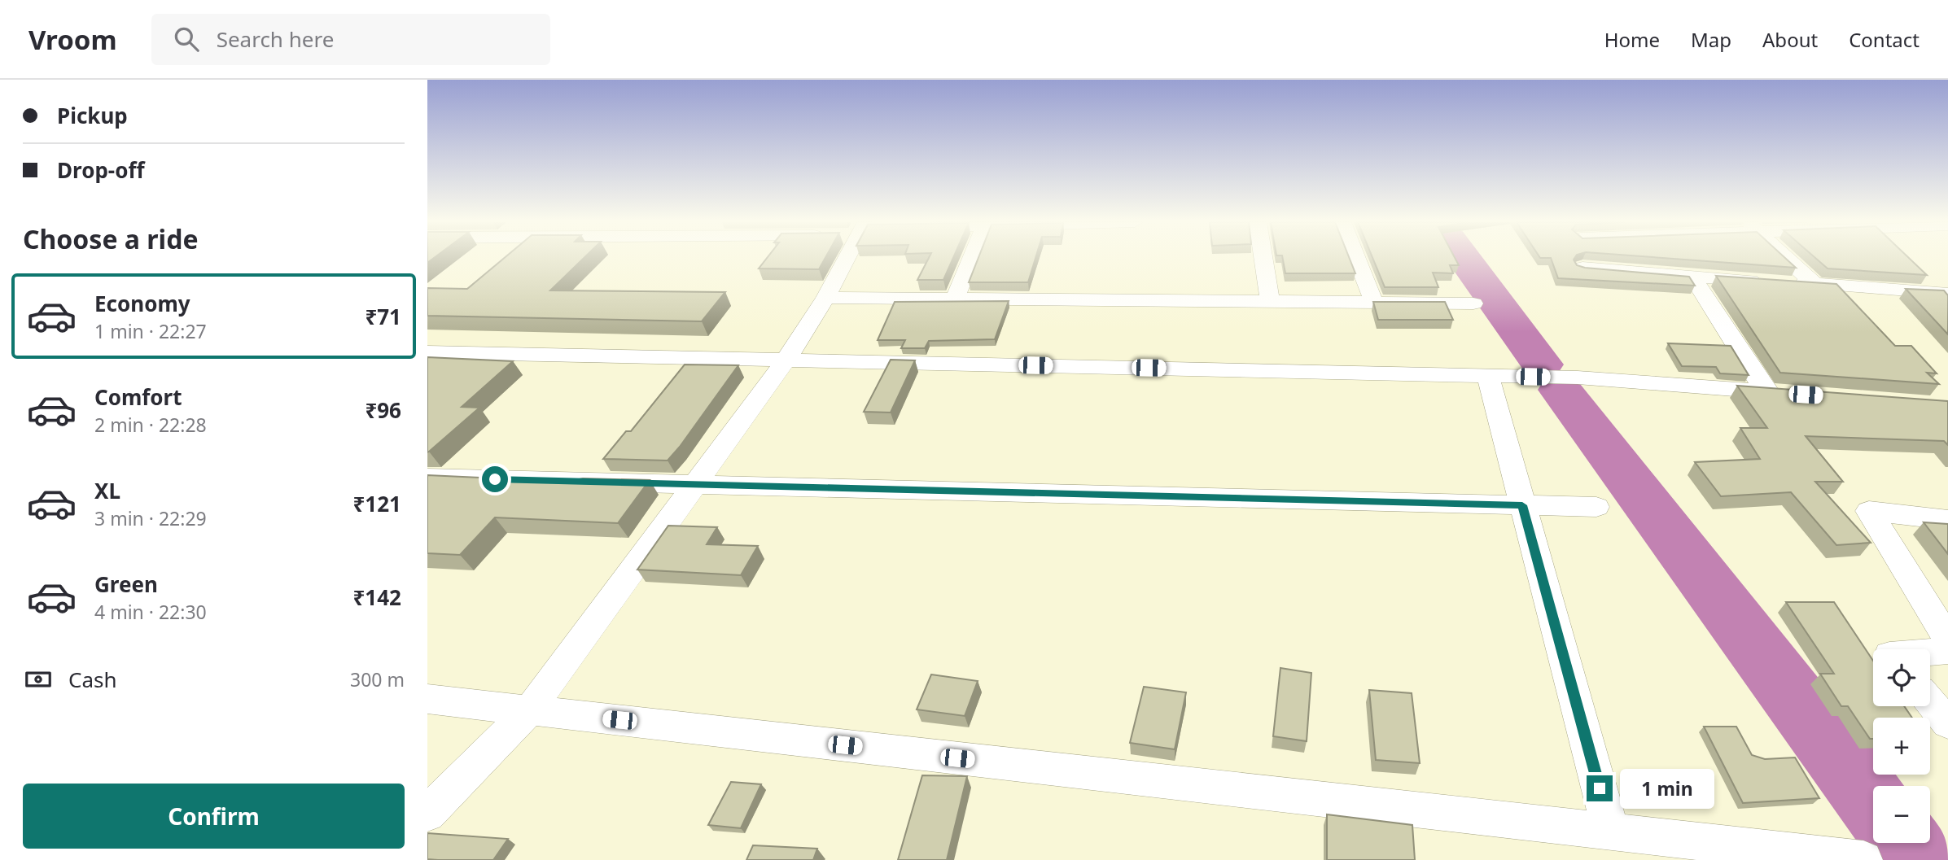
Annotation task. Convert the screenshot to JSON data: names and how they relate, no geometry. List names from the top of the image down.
{
  "page": {
    "header": "Vroom",
    "search": "Search here",
    "nav": [
      "Home",
      "Map",
      "About",
      "Contact"
    ],
    "banner": ["Pickup", "Drop-off"],
    "heading": "Choose a ride",
    "list": [
      {
        "name": "Economy",
        "note": "1 min · 22:27",
        "value": "₹71"
      },
      {
        "name": "Comfort",
        "note": "2 min · 22:28",
        "value": "₹96"
      },
      {
        "name": "XL",
        "note": "3 min · 22:29",
        "value": "₹121"
      },
      {
        "name": "Green",
        "note": "4 min · 22:30",
        "value": "₹142"
      }
    ],
    "pay": ["Cash", "300 m"],
    "map_buttons": ["+", "−"],
    "bubble": "1 min",
    "buttons": "Confirm"
  }
}
